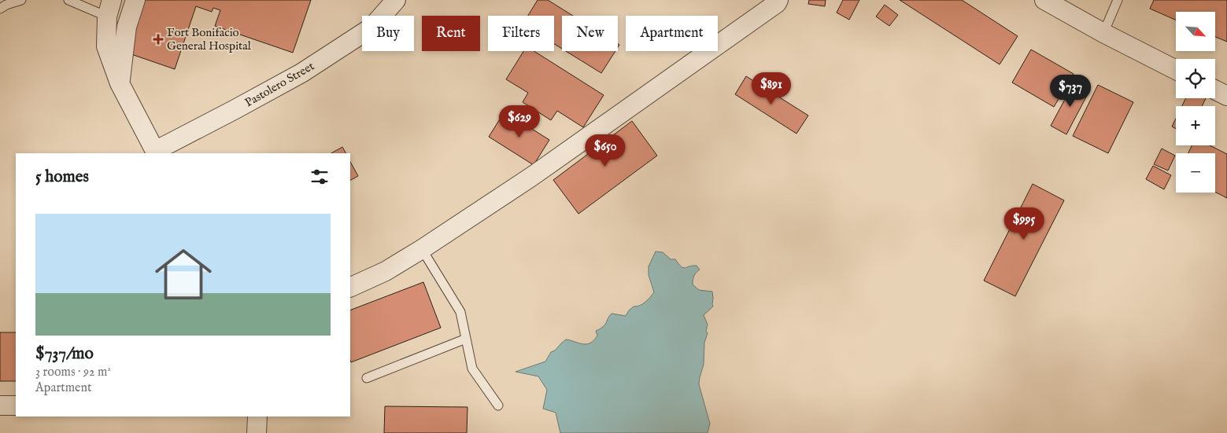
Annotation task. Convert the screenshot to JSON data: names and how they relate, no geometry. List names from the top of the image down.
{
  "streets": {
    "street": ["Pastolero Street"]
  },
  "places": {
    "health": ["Fort Bonifacio General Hospital"]
  },
  "north": "bottom right",
  "page": {
    "map_buttons": ["+", "−"],
    "chip": [
      "Buy",
      "Rent",
      "Filters",
      "New",
      "Apartment"
    ],
    "price": [
      "$891",
      "$737",
      "$629",
      "$650",
      "$995"
    ],
    "heading": "5 homes",
    "list": [
      {
        "name": "$737/mo",
        "note": "3 rooms · 92 m² · Apartment"
      }
    ]
  }
}
